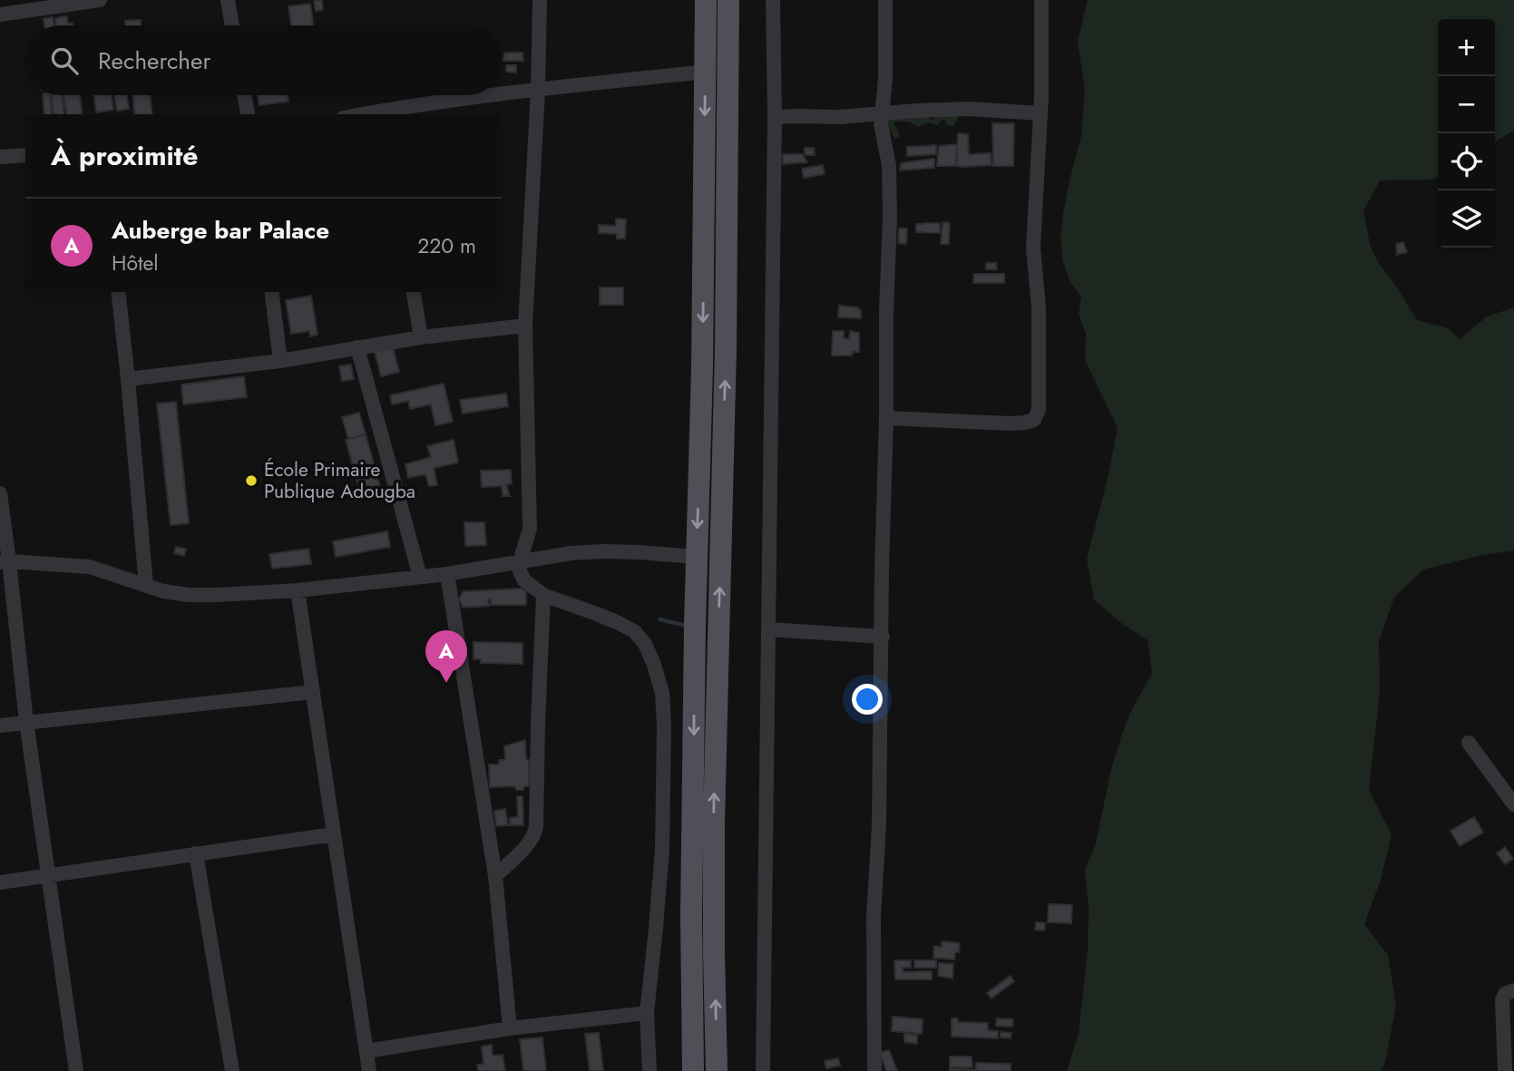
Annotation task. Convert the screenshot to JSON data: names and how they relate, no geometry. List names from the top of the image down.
{
  "places": ["École Primaire Publique Adougba"],
  "page": {
    "map_buttons": ["+", "−"],
    "search": "Rechercher",
    "heading": "À proximité",
    "list": [
      {
        "mark": "A",
        "name": "Auberge bar Palace",
        "note": "Hôtel",
        "value": "220 m"
      }
    ],
    "pins": "A"
  }
}
